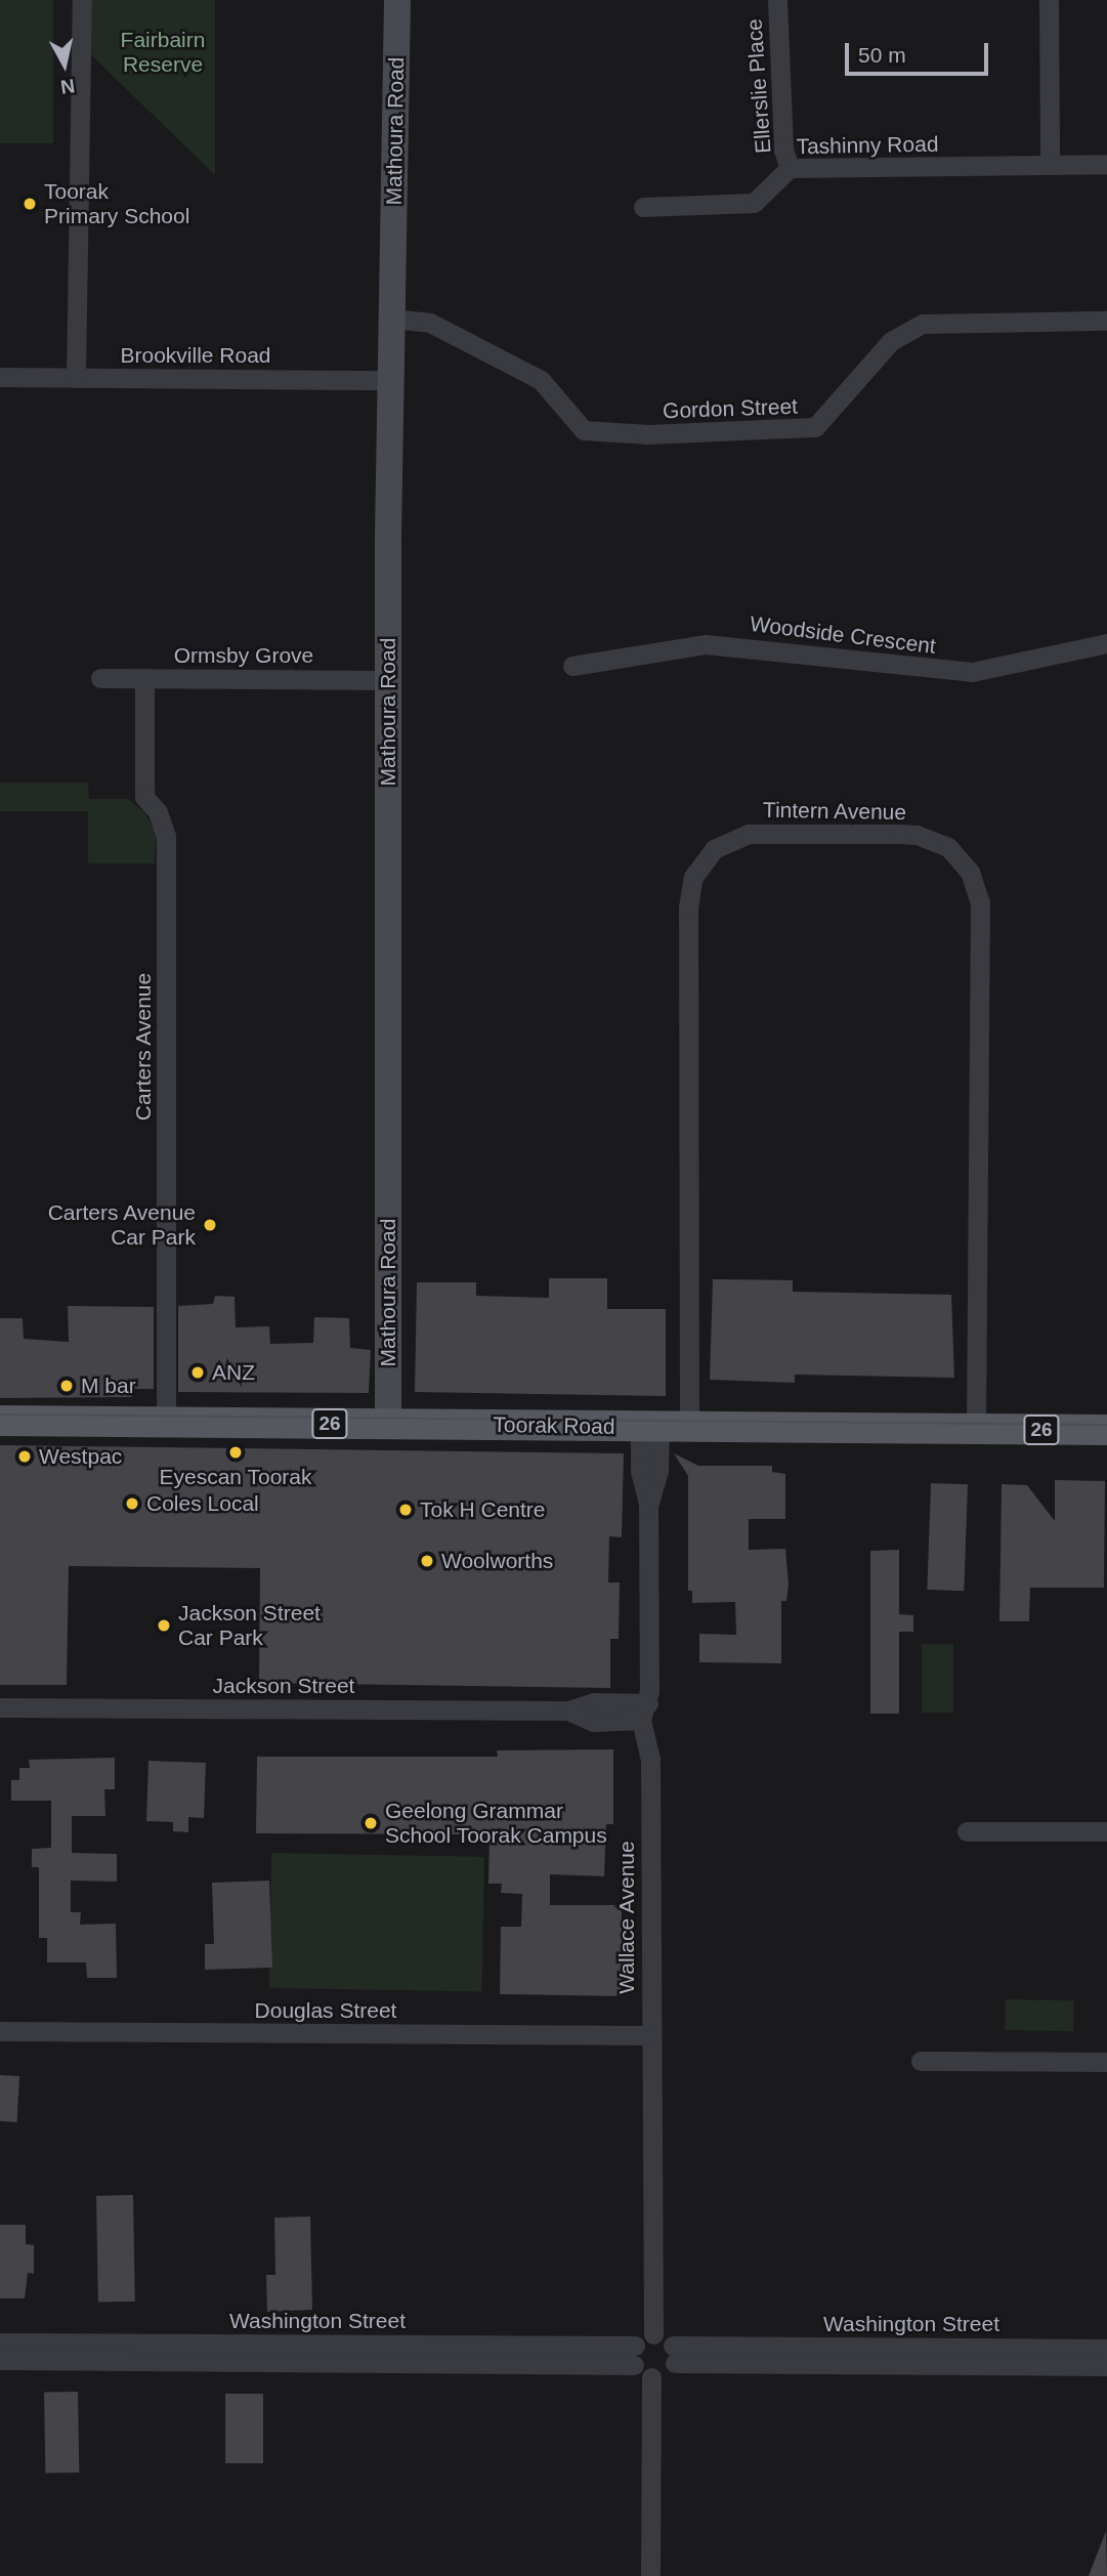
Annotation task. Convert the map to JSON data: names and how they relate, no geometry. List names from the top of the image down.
{
  "streets": {
    "main road": ["26", "Toorak Road"],
    "street": [
      "Ellerslie Place",
      "Mathoura Road",
      "Tashinny Road",
      "Brookville Road",
      "Gordon Street",
      "Woodside Crescent",
      "Ormsby Grove",
      "Tintern Avenue",
      "Carters Avenue",
      "Jackson Street",
      "Wallace Avenue",
      "Douglas Street",
      "Washington Street"
    ]
  },
  "crossings": [
    ["Ellerslie Place", "Tashinny Road"],
    ["Mathoura Road", "Brookville Road"],
    ["Mathoura Road", "Gordon Street"],
    ["Mathoura Road", "Ormsby Grove"],
    ["Mathoura Road", "Toorak Road"],
    ["Ormsby Grove", "Carters Avenue"],
    ["Tintern Avenue", "Toorak Road"],
    ["Tintern Avenue", "Wallace Avenue"],
    ["Carters Avenue", "Toorak Road"],
    ["Toorak Road", "Wallace Avenue"],
    ["Jackson Street", "Wallace Avenue"],
    ["Wallace Avenue", "Douglas Street"]
  ],
  "parks": ["Fairbairn Reserve"],
  "places": [
    "Toorak Primary School",
    "Carters Avenue Car Park",
    "ANZ",
    "M bar",
    "Eyescan Toorak",
    "Westpac",
    "Coles Local",
    "Tok H Centre",
    "Woolworths",
    "Jackson Street Car Park",
    "Geelong Grammar School Toorak Campus"
  ],
  "scale_bar": "50 m",
  "north": "bottom"
}
